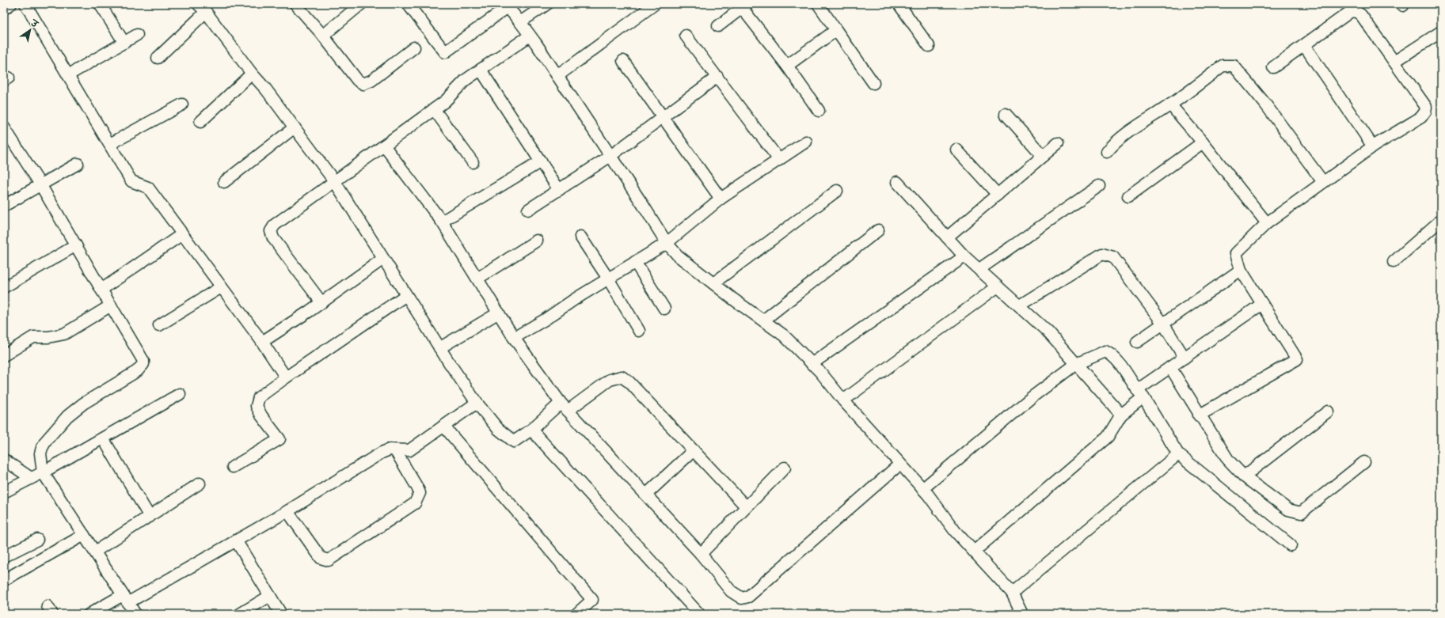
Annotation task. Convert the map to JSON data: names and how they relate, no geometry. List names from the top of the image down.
{
  "north": "top right"
}
